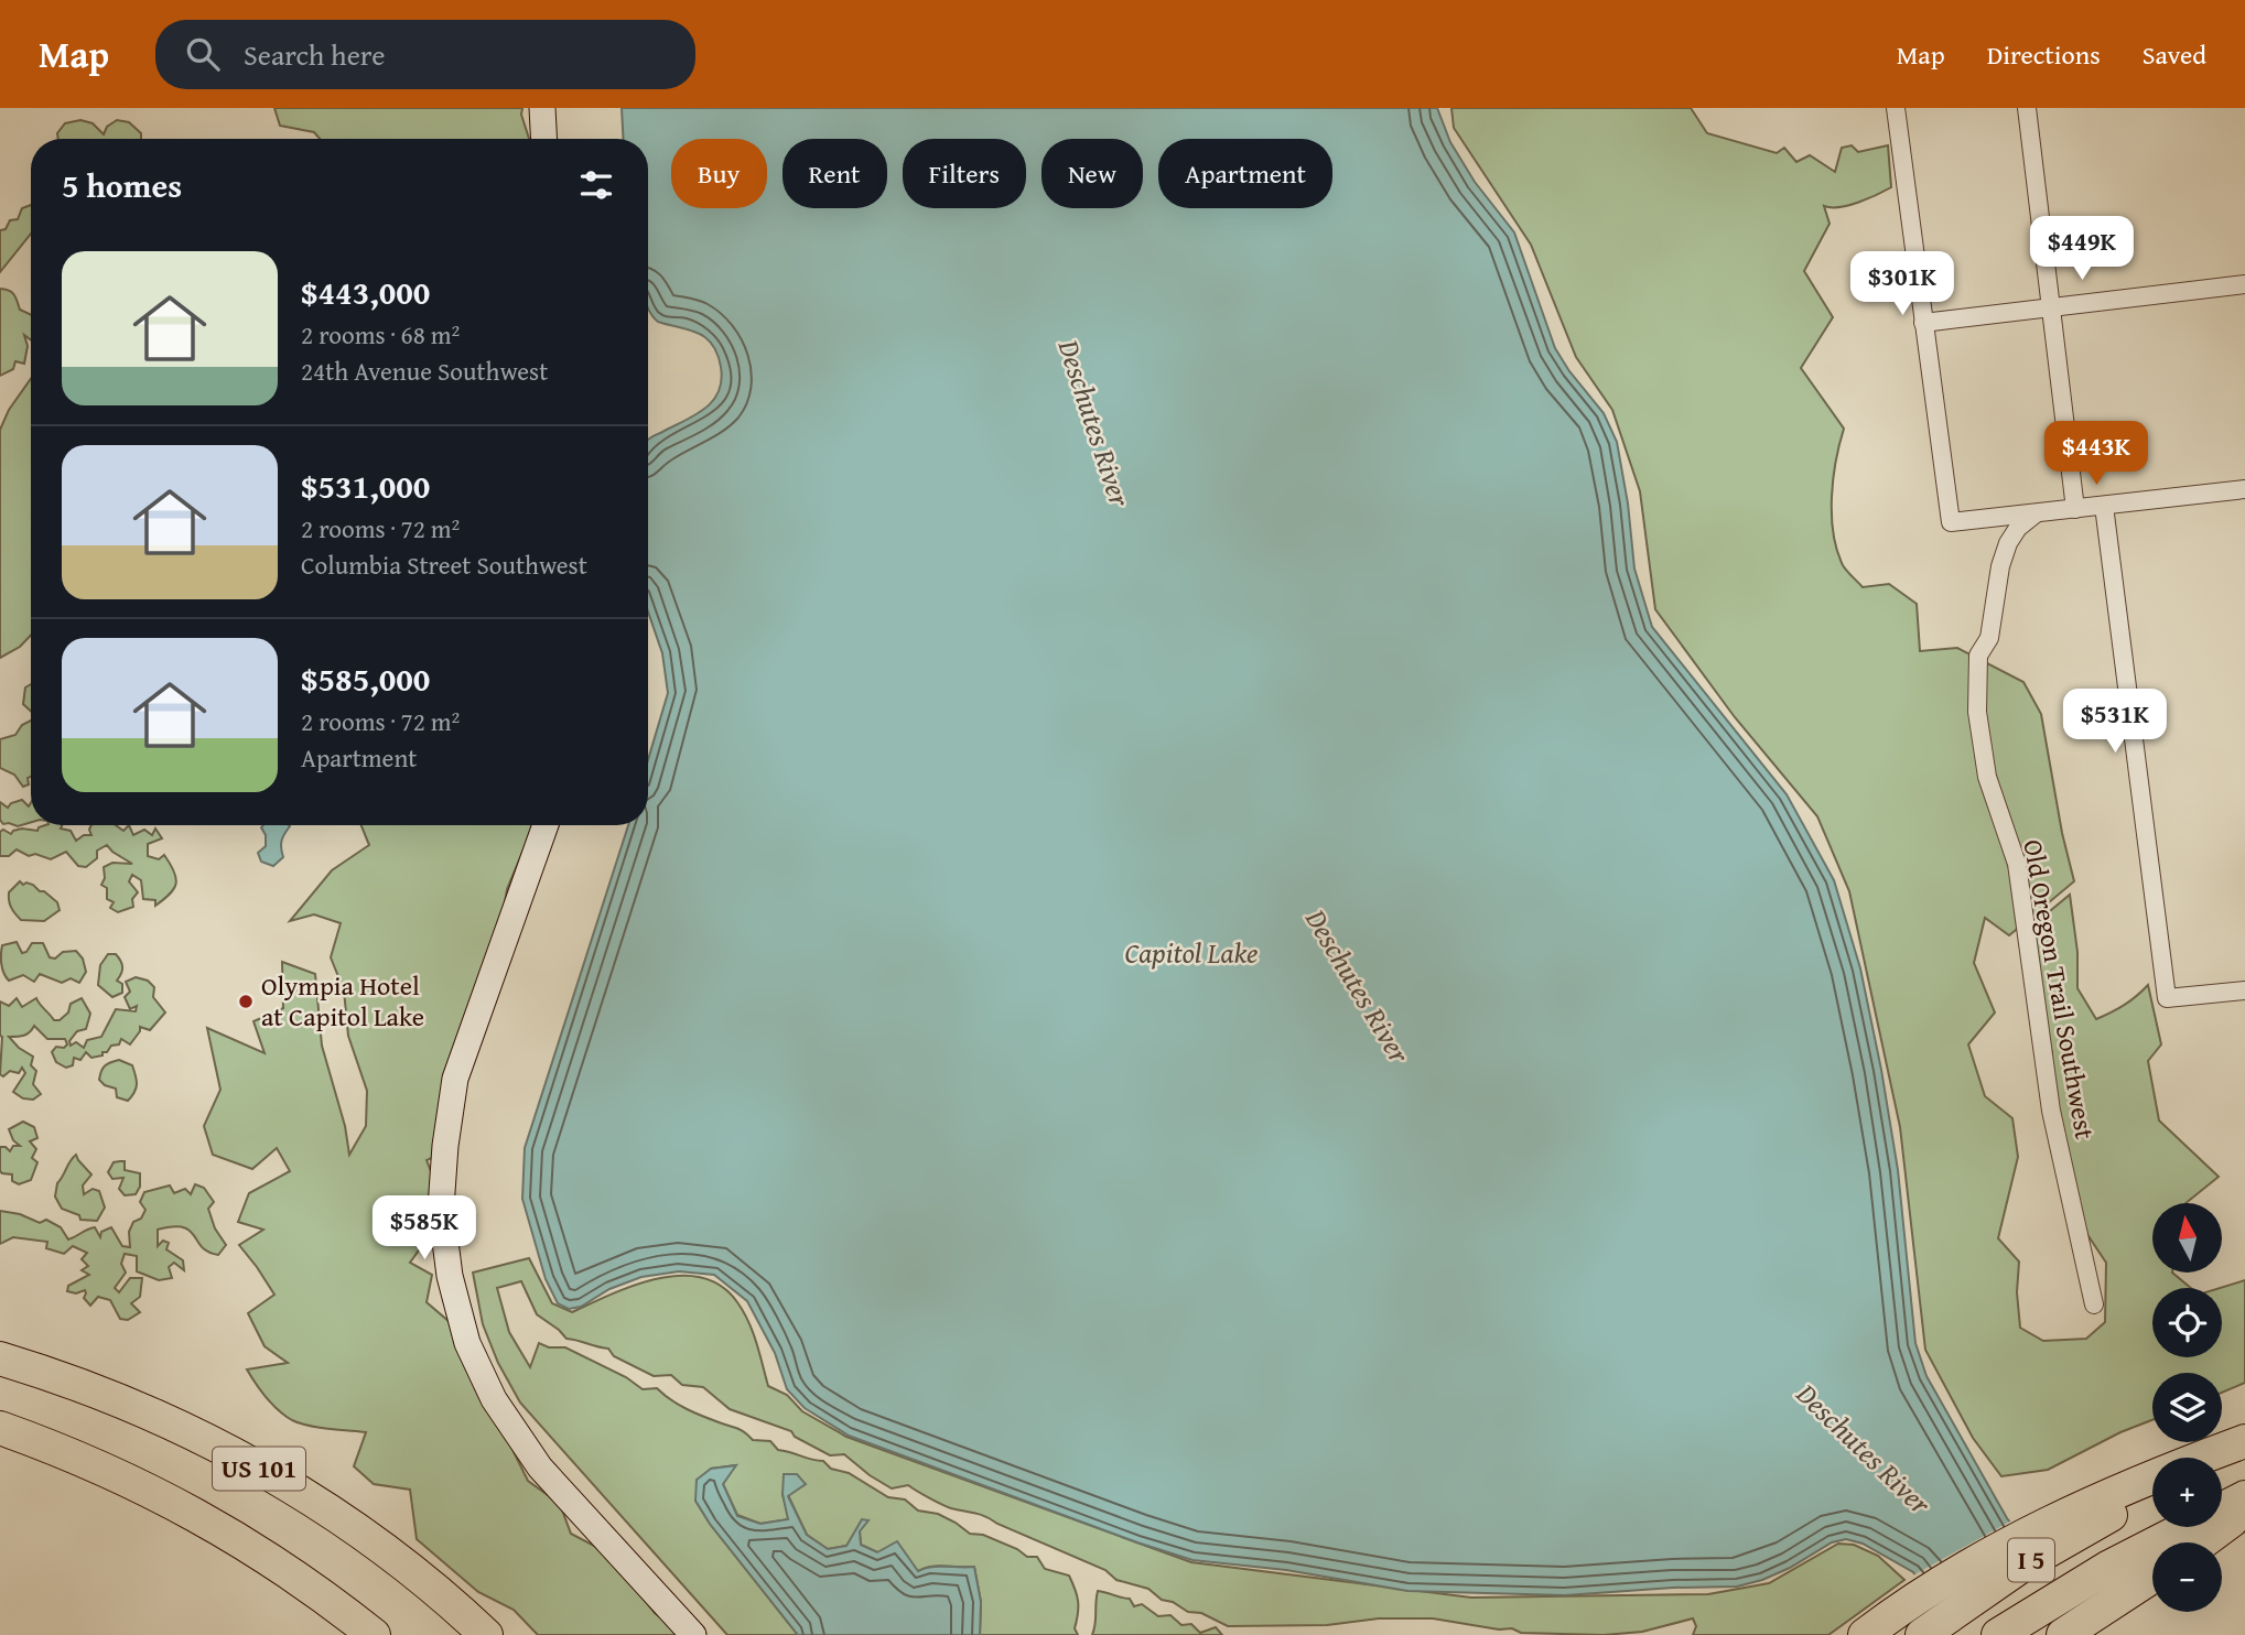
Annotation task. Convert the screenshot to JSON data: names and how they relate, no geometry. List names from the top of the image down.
{
  "streets": {
    "highway": ["US 101", "I 5"],
    "street": ["Old Oregon Trail Southwest"]
  },
  "water": ["Deschutes River", "Capitol Lake"],
  "places": ["Olympia Hotel at Capitol Lake"],
  "north": "top",
  "page": {
    "header": "Map",
    "search": "Search here",
    "nav": ["Map", "Directions", "Saved"],
    "chip": [
      "Buy",
      "Rent",
      "Filters",
      "New",
      "Apartment"
    ],
    "heading": "5 homes",
    "price": [
      "$449K",
      "$301K",
      "$443K",
      "$531K",
      "$585K"
    ],
    "list": [
      {
        "name": "$443,000",
        "note": "2 rooms · 68 m² · 24th Avenue Southwest"
      },
      {
        "name": "$531,000",
        "note": "2 rooms · 72 m² · Columbia Street Southwest"
      },
      {
        "name": "$585,000",
        "note": "2 rooms · 72 m² · Apartment"
      }
    ],
    "map_buttons": ["+", "−"]
  }
}
